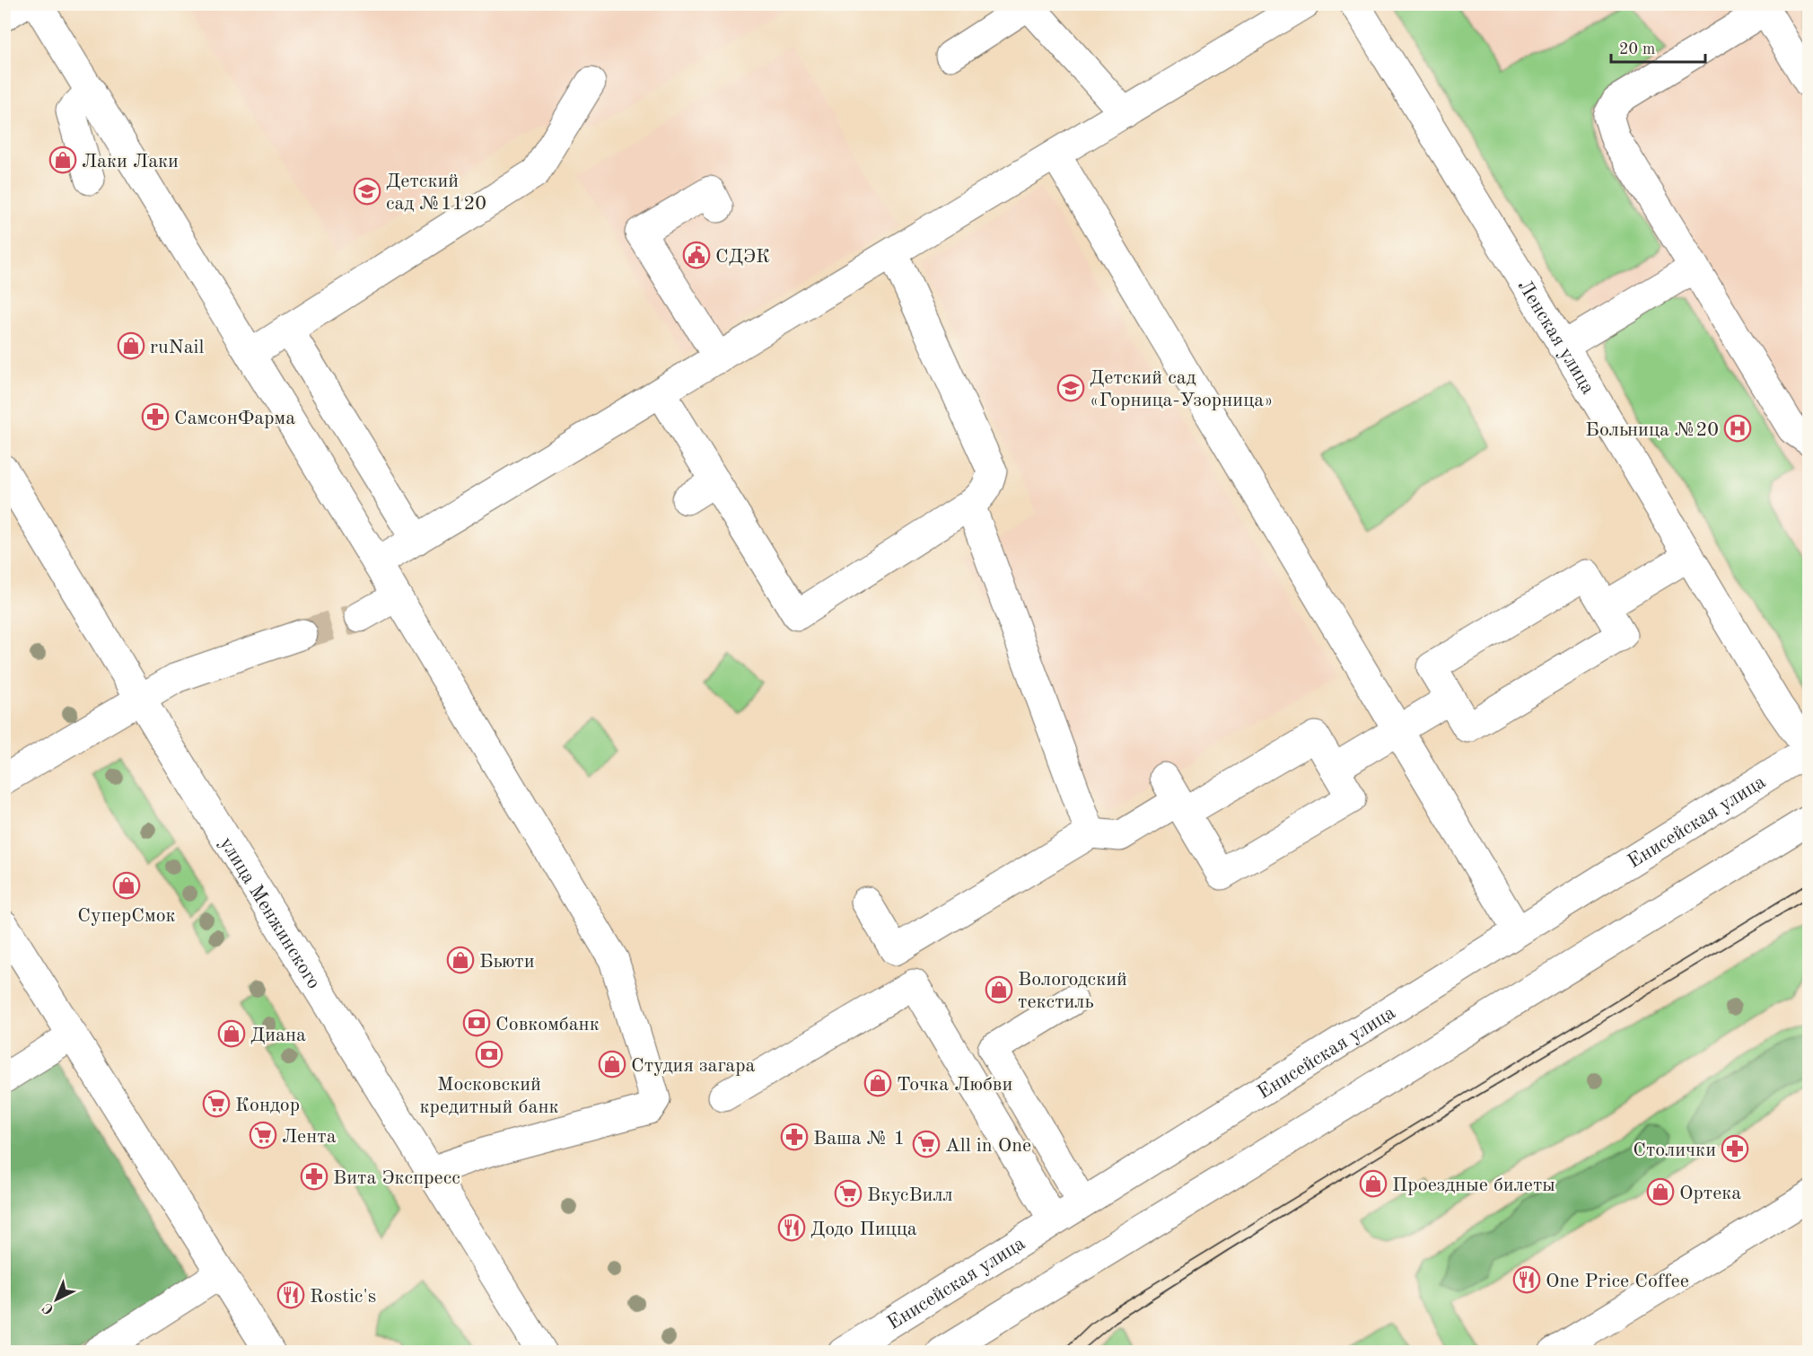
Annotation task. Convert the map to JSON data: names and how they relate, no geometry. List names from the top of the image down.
{
  "streets": {
    "main road": ["Ленская улица", "Енисейская улица", "улица Менжинского"]
  },
  "crossings": [
    ["Ленская улица", "Енисейская улица"]
  ],
  "places": {
    "shop": [
      "Лаки Лаки",
      "ruNail",
      "СуперСмок",
      "Бьюти",
      "Вологодский текстиль",
      "Диана",
      "Студия загара",
      "Точка Любви",
      "Проездные билеты",
      "Ортека"
    ],
    "school or university": ["Детский сад №1120", "Детский сад «Горница-Узорница»"],
    "public building": ["СДЭК"],
    "pharmacy": [
      "СамсонФарма",
      "Ваша № 1",
      "Столички",
      "Вита Экспресс"
    ],
    "hospital": ["Больница №20"],
    "bank": ["Совкомбанк", "Московский кредитный банк"],
    "supermarket": [
      "Кондор",
      "Лента",
      "All in One",
      "ВкусВилл"
    ],
    "restaurant": ["Додо Пицца", "One Price Coffee", "Rostic's"]
  },
  "scale_bar": "20 m",
  "north": "bottom left"
}
